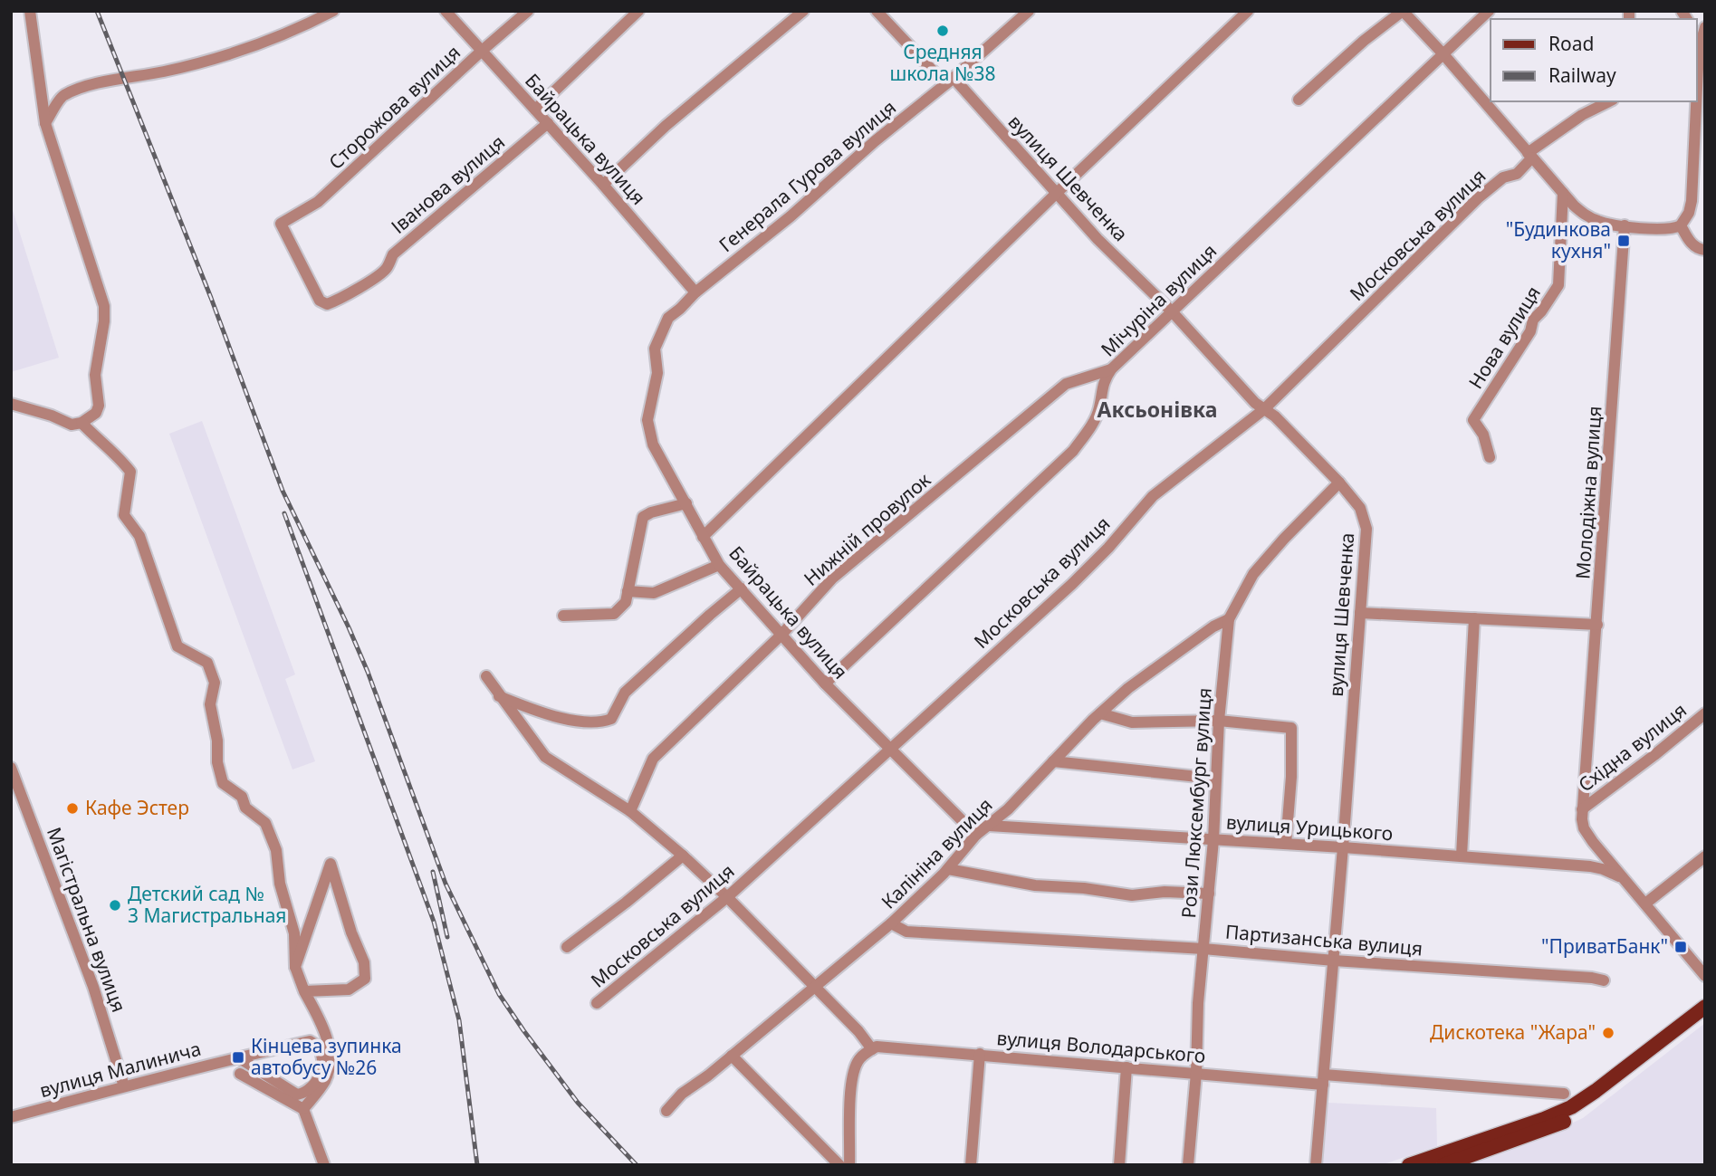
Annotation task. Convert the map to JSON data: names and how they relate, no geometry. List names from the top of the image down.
{
  "streets": {
    "street": [
      "Сторожова вулиця",
      "Байрацька вулиця",
      "Генерала Гурова вулиця",
      "вулиця Шевченка",
      "Іванова вулиця",
      "Московська вулиця",
      "Мічуріна вулиця",
      "Нова вулиця",
      "Молодіжна вулиця",
      "Нижній провулок",
      "Східна вулиця",
      "Рози Люксембург вулиця",
      "вулиця Урицького",
      "Калініна вулиця",
      "Магістральна вулиця",
      "Партизанська вулиця",
      "вулиця Володарського",
      "вулиця Малинича"
    ]
  },
  "crossings": [
    ["Сторожова вулиця", "Байрацька вулиця"],
    ["Сторожова вулиця", "Іванова вулиця"],
    ["Байрацька вулиця", "Генерала Гурова вулиця"],
    ["Байрацька вулиця", "Іванова вулиця"],
    ["Байрацька вулиця", "Московська вулиця"],
    ["Байрацька вулиця", "Мічуріна вулиця"],
    ["Байрацька вулиця", "Нижній провулок"],
    ["Байрацька вулиця", "Калініна вулиця"],
    ["Генерала Гурова вулиця", "вулиця Шевченка"],
    ["вулиця Шевченка", "Московська вулиця"],
    ["вулиця Шевченка", "Мічуріна вулиця"],
    ["вулиця Шевченка", "Рози Люксембург вулиця"],
    ["вулиця Шевченка", "вулиця Урицького"],
    ["вулиця Шевченка", "Партизанська вулиця"],
    ["вулиця Шевченка", "вулиця Володарського"],
    ["Мічуріна вулиця", "Нижній провулок"],
    ["Молодіжна вулиця", "Східна вулиця"],
    ["Молодіжна вулиця", "вулиця Урицького"],
    ["Рози Люксембург вулиця", "вулиця Урицького"],
    ["Рози Люксембург вулиця", "Калініна вулиця"],
    ["Рози Люксембург вулиця", "Партизанська вулиця"],
    ["Рози Люксембург вулиця", "вулиця Володарського"],
    ["вулиця Урицького", "Калініна вулиця"],
    ["Калініна вулиця", "Партизанська вулиця"],
    ["Магістральна вулиця", "вулиця Малинича"]
  ],
  "districts": ["Аксьонівка"],
  "places": {
    "other": [
      "Средняя школа №38",
      "Кафе Эстер",
      "Детский сад № 3 Магистральная",
      "Дискотека \"Жара\""
    ],
    "transit": ["\"Будинкова кухня\"", "\"ПриватБанк\"", "Кінцева зупинка автобусу №26"]
  },
  "legend": ["Road", "Railway"]
}
